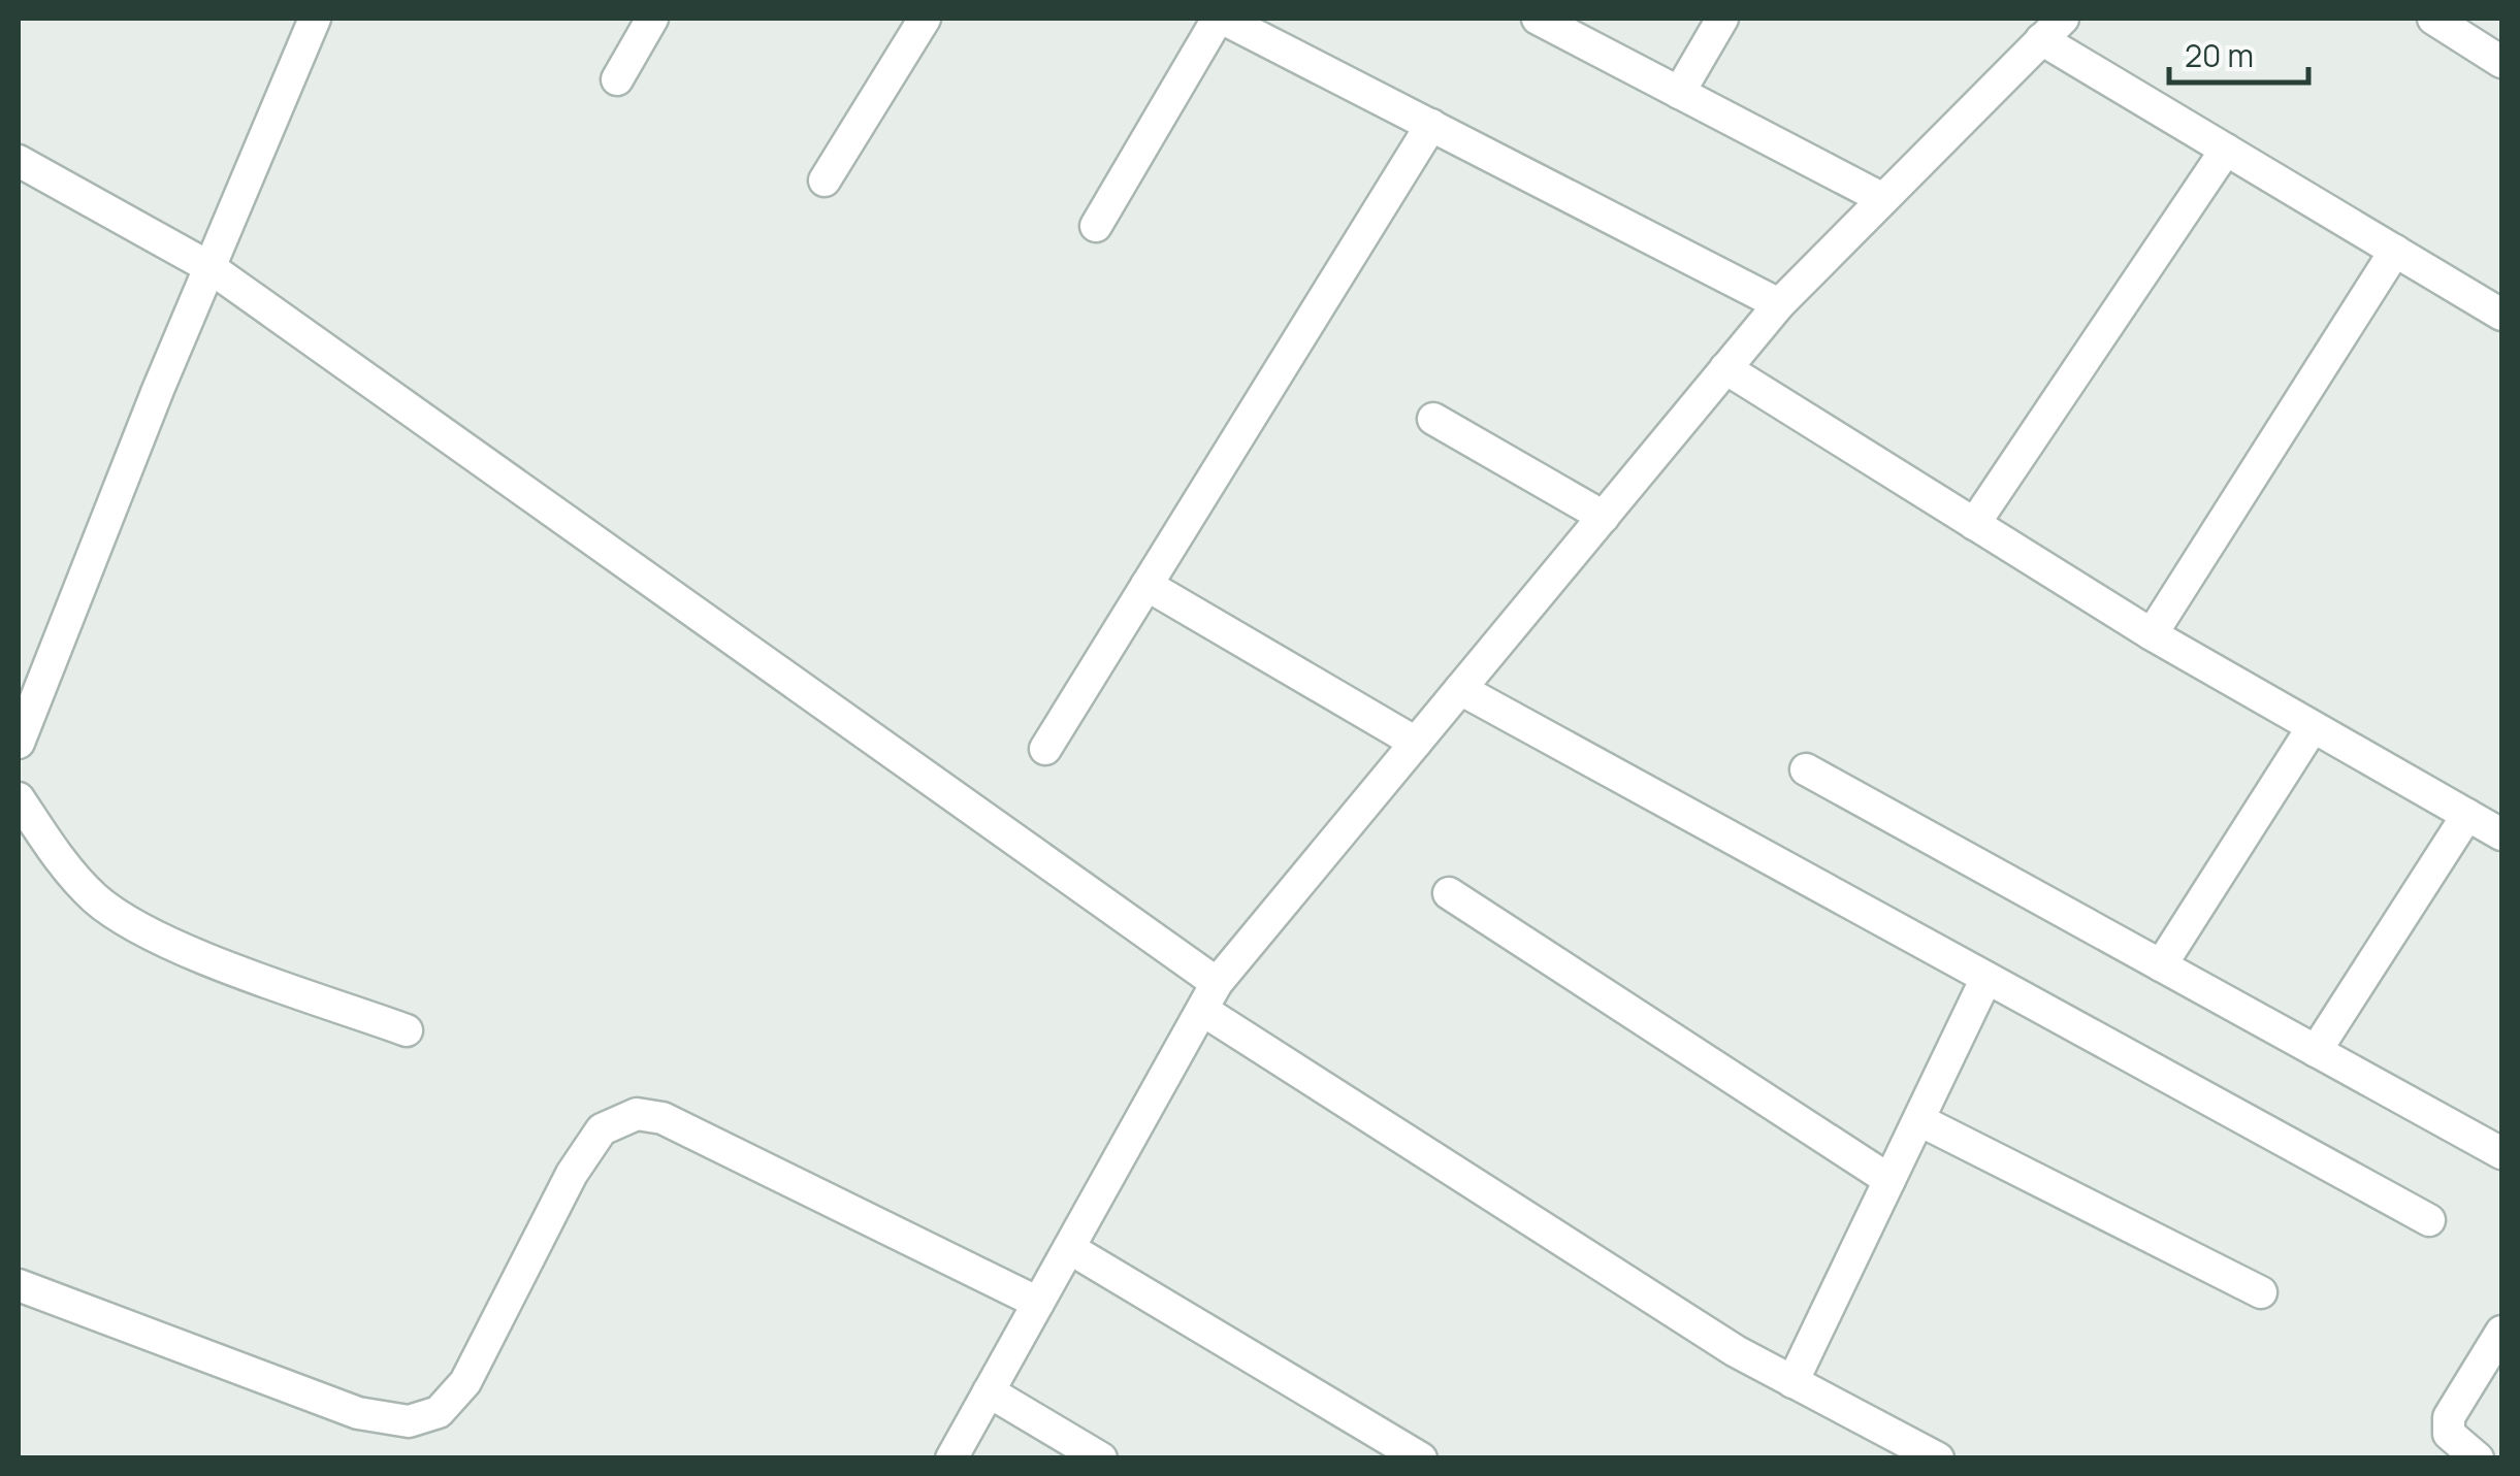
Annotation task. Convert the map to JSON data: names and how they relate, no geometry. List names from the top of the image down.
{
  "scale_bar": "20 m"
}
